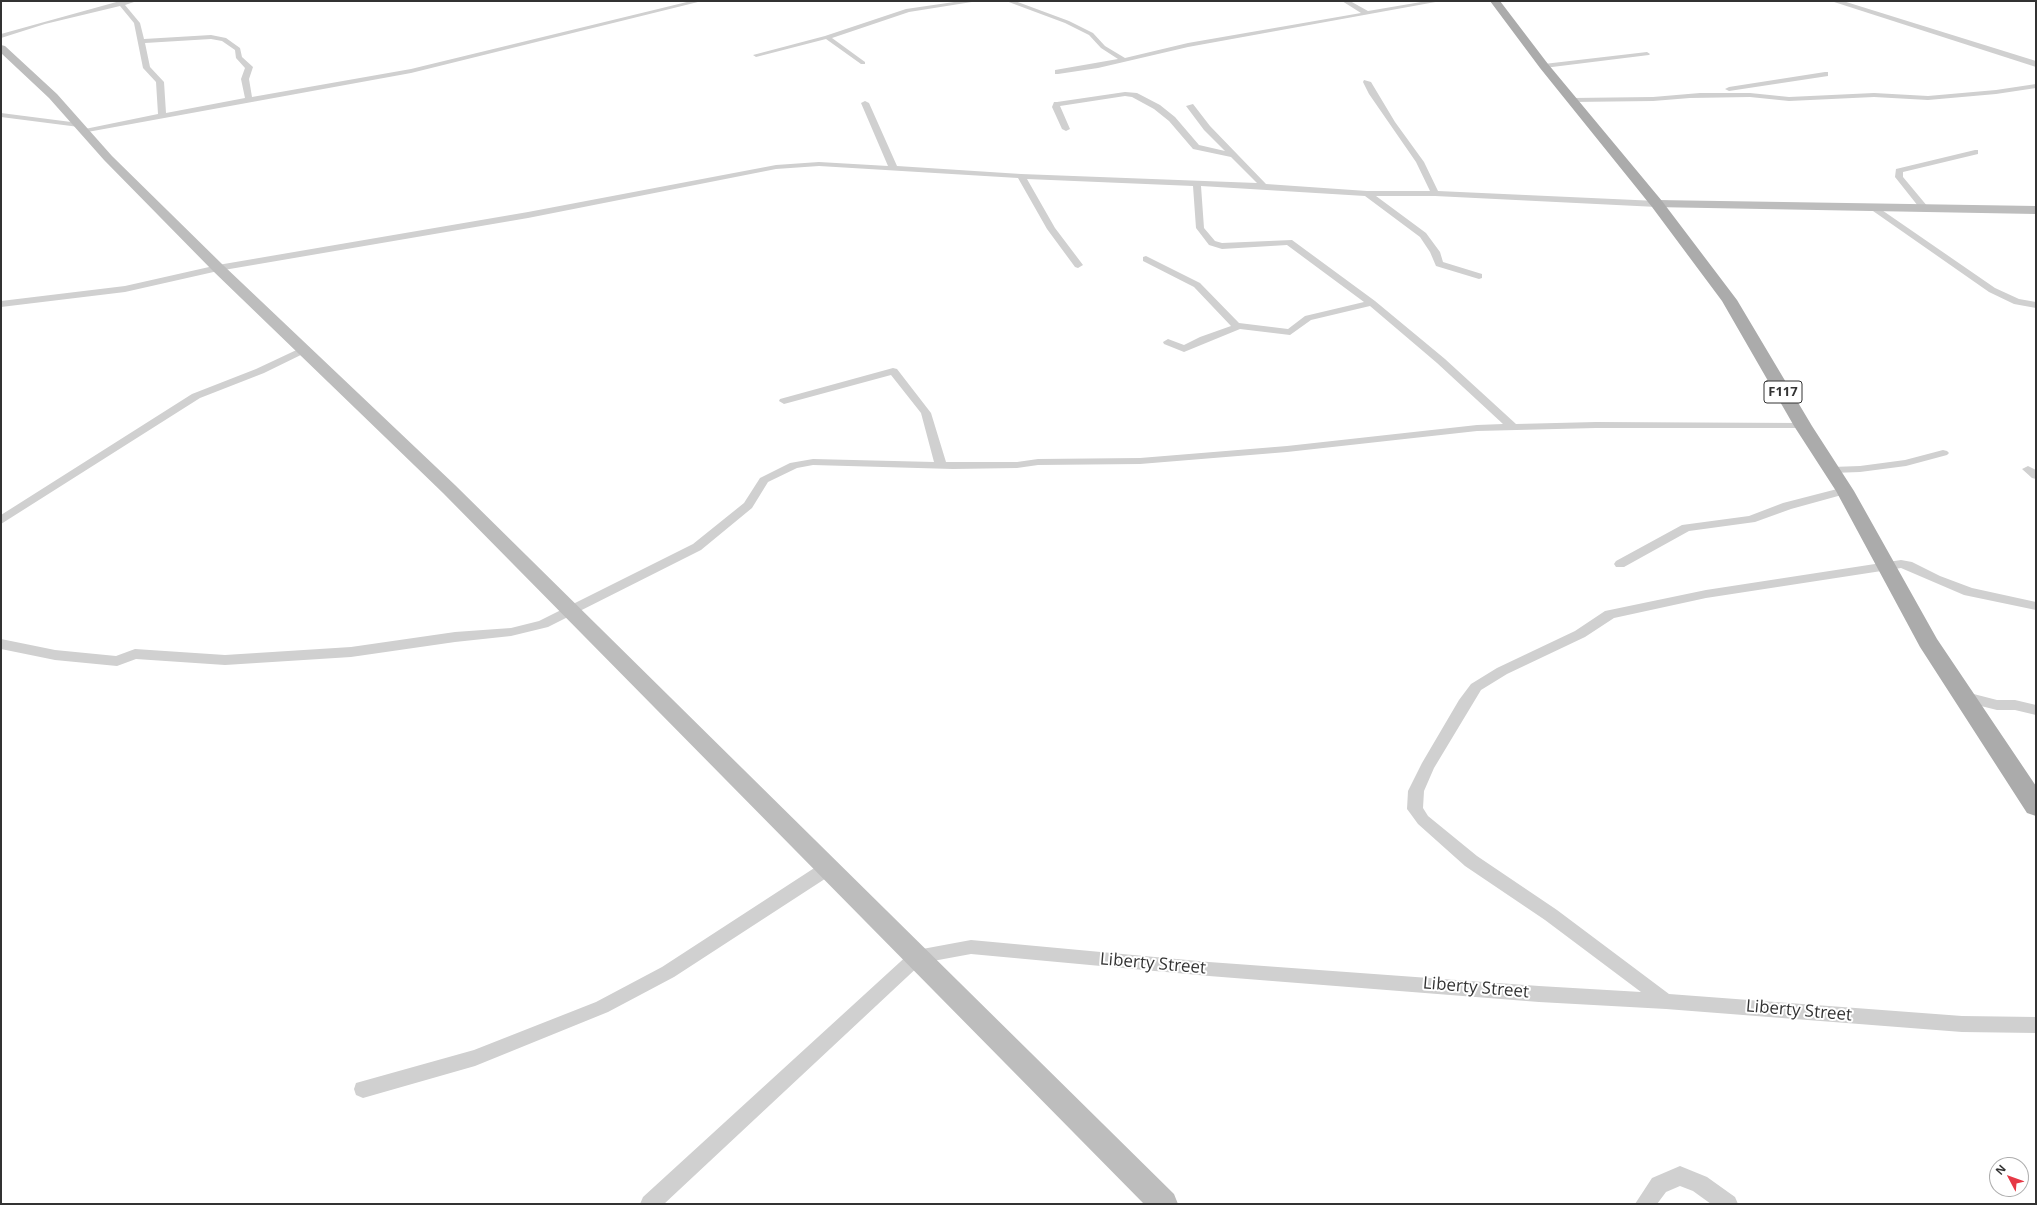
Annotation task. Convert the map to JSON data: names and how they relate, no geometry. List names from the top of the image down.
{
  "streets": {
    "main road": ["F117"],
    "street": ["Liberty Street"]
  },
  "north": "top left"
}
